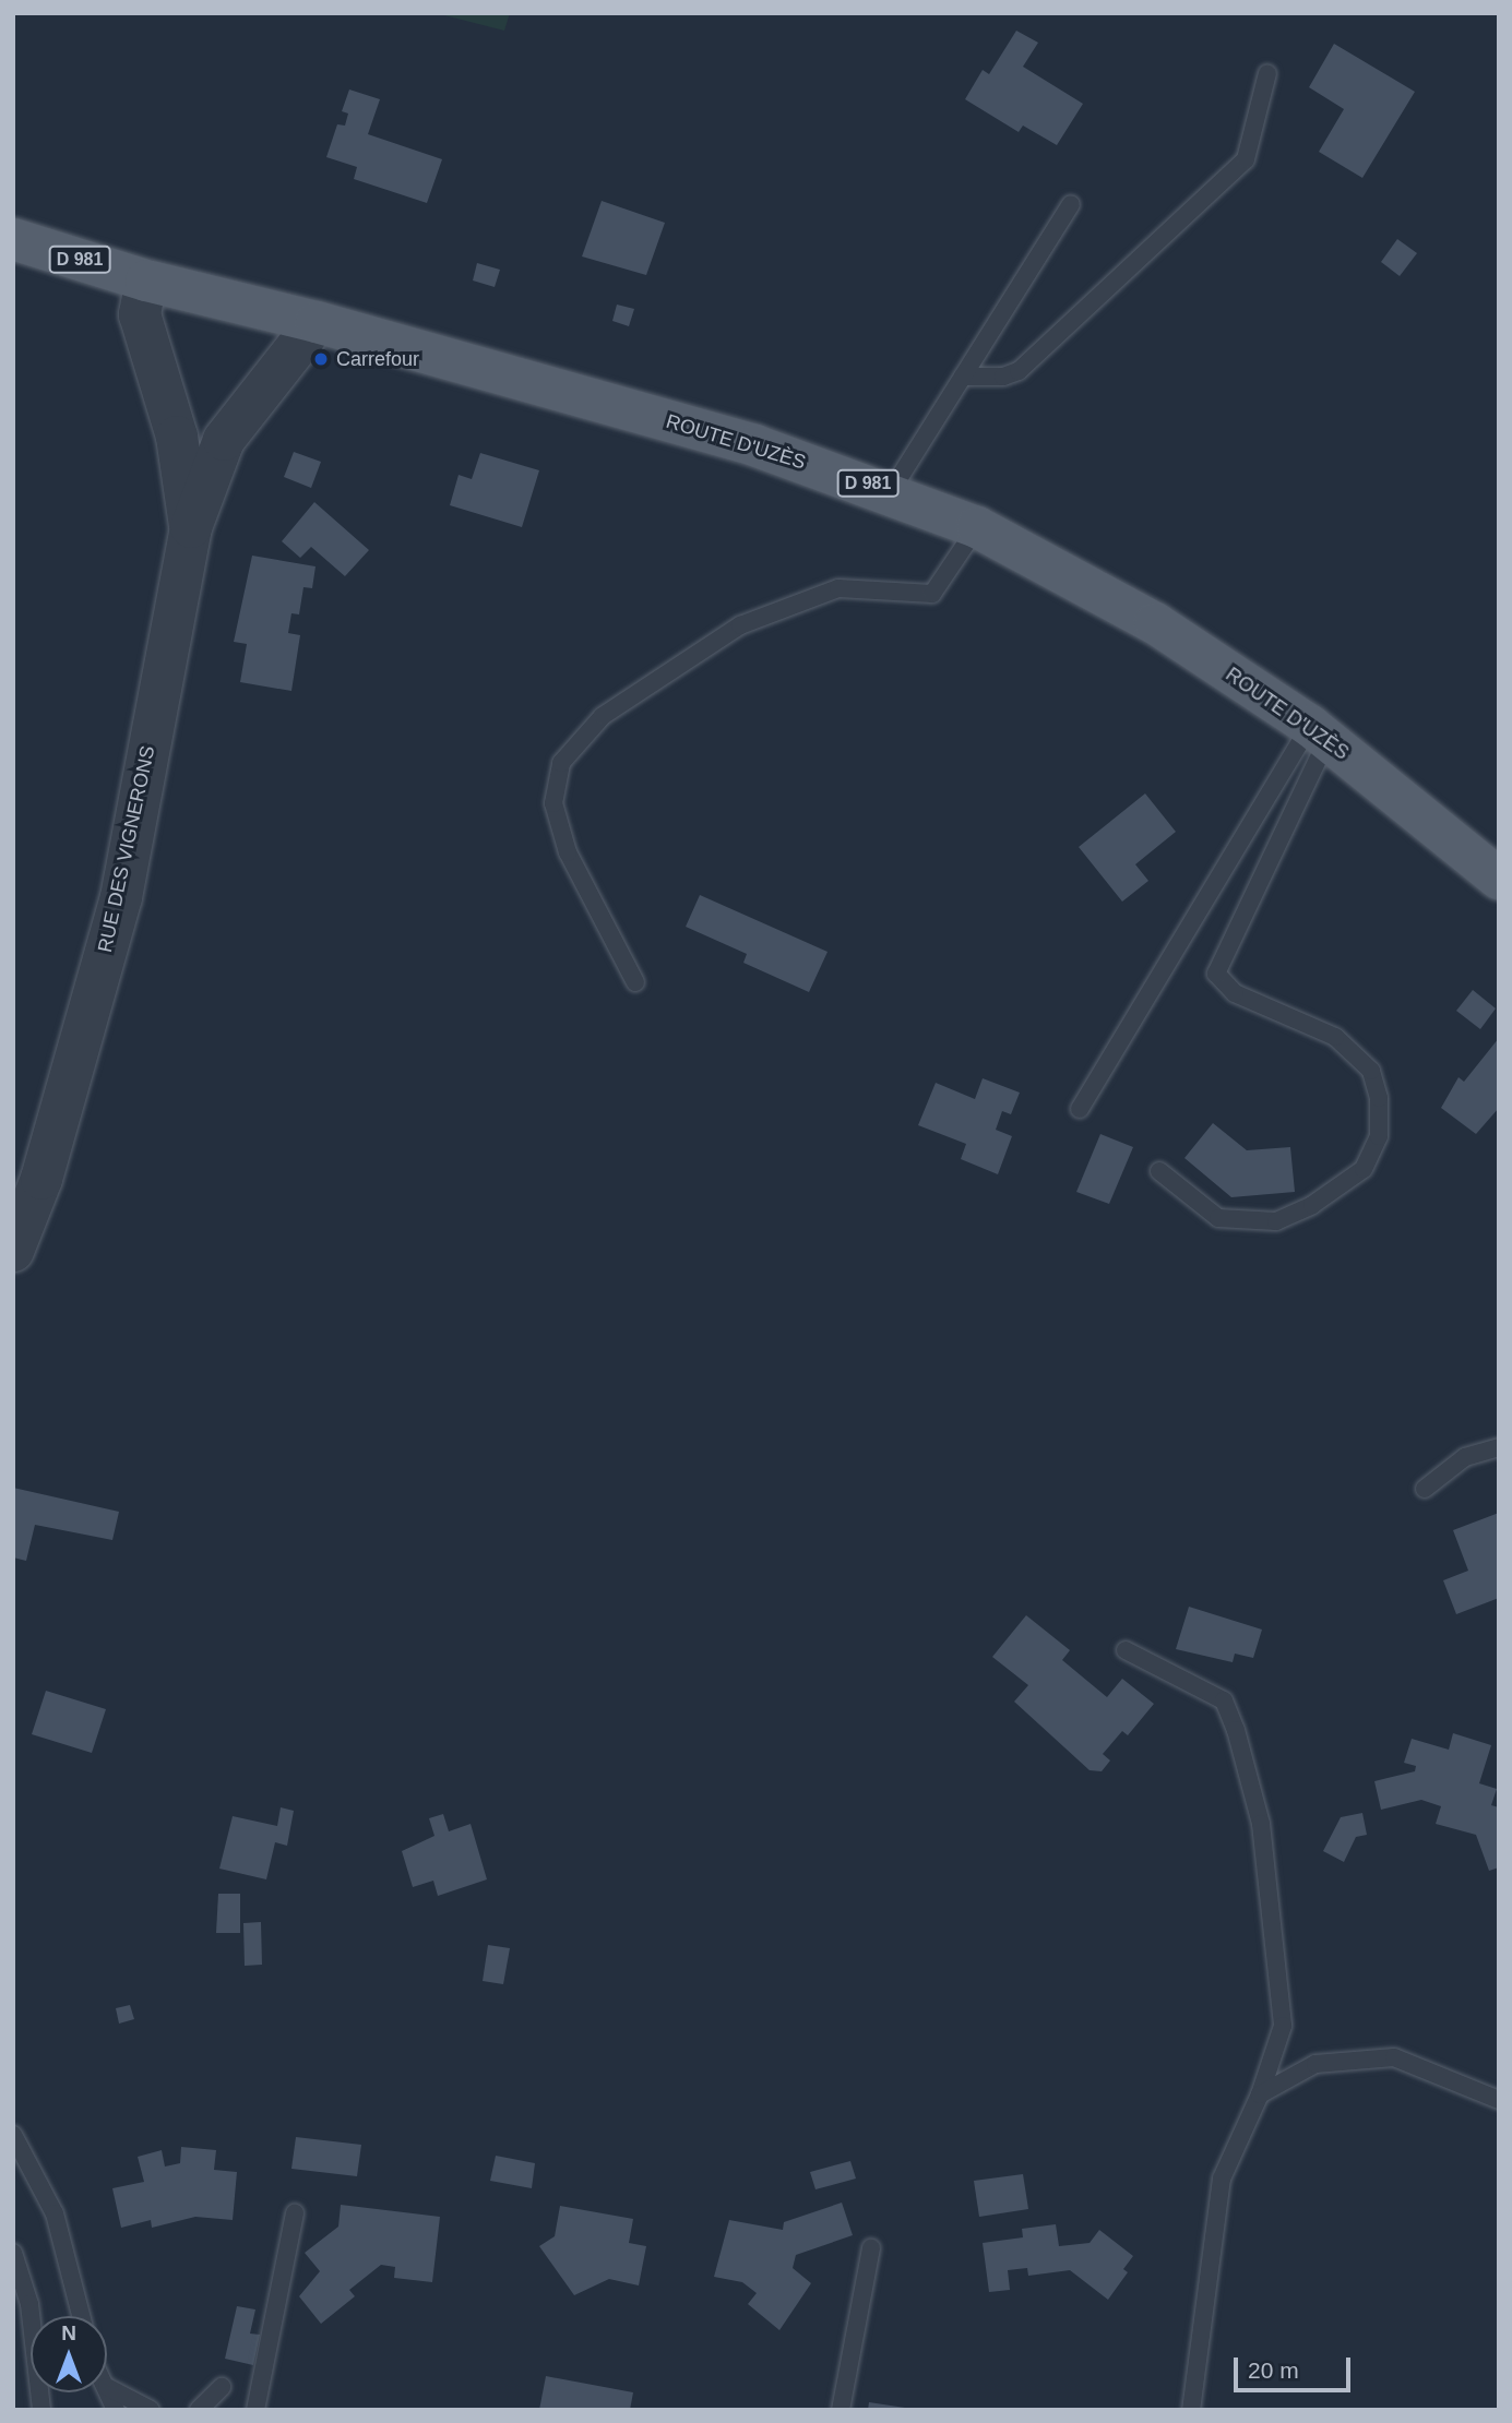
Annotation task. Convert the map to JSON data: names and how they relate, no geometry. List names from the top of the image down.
{
  "streets": {
    "main road": ["D 981", "ROUTE D'UZÈS"],
    "street": ["RUE DES VIGNERONS"]
  },
  "crossings": [
    ["ROUTE D'UZÈS", "RUE DES VIGNERONS"]
  ],
  "places": ["Carrefour"],
  "scale_bar": "20 m",
  "north": "top"
}
